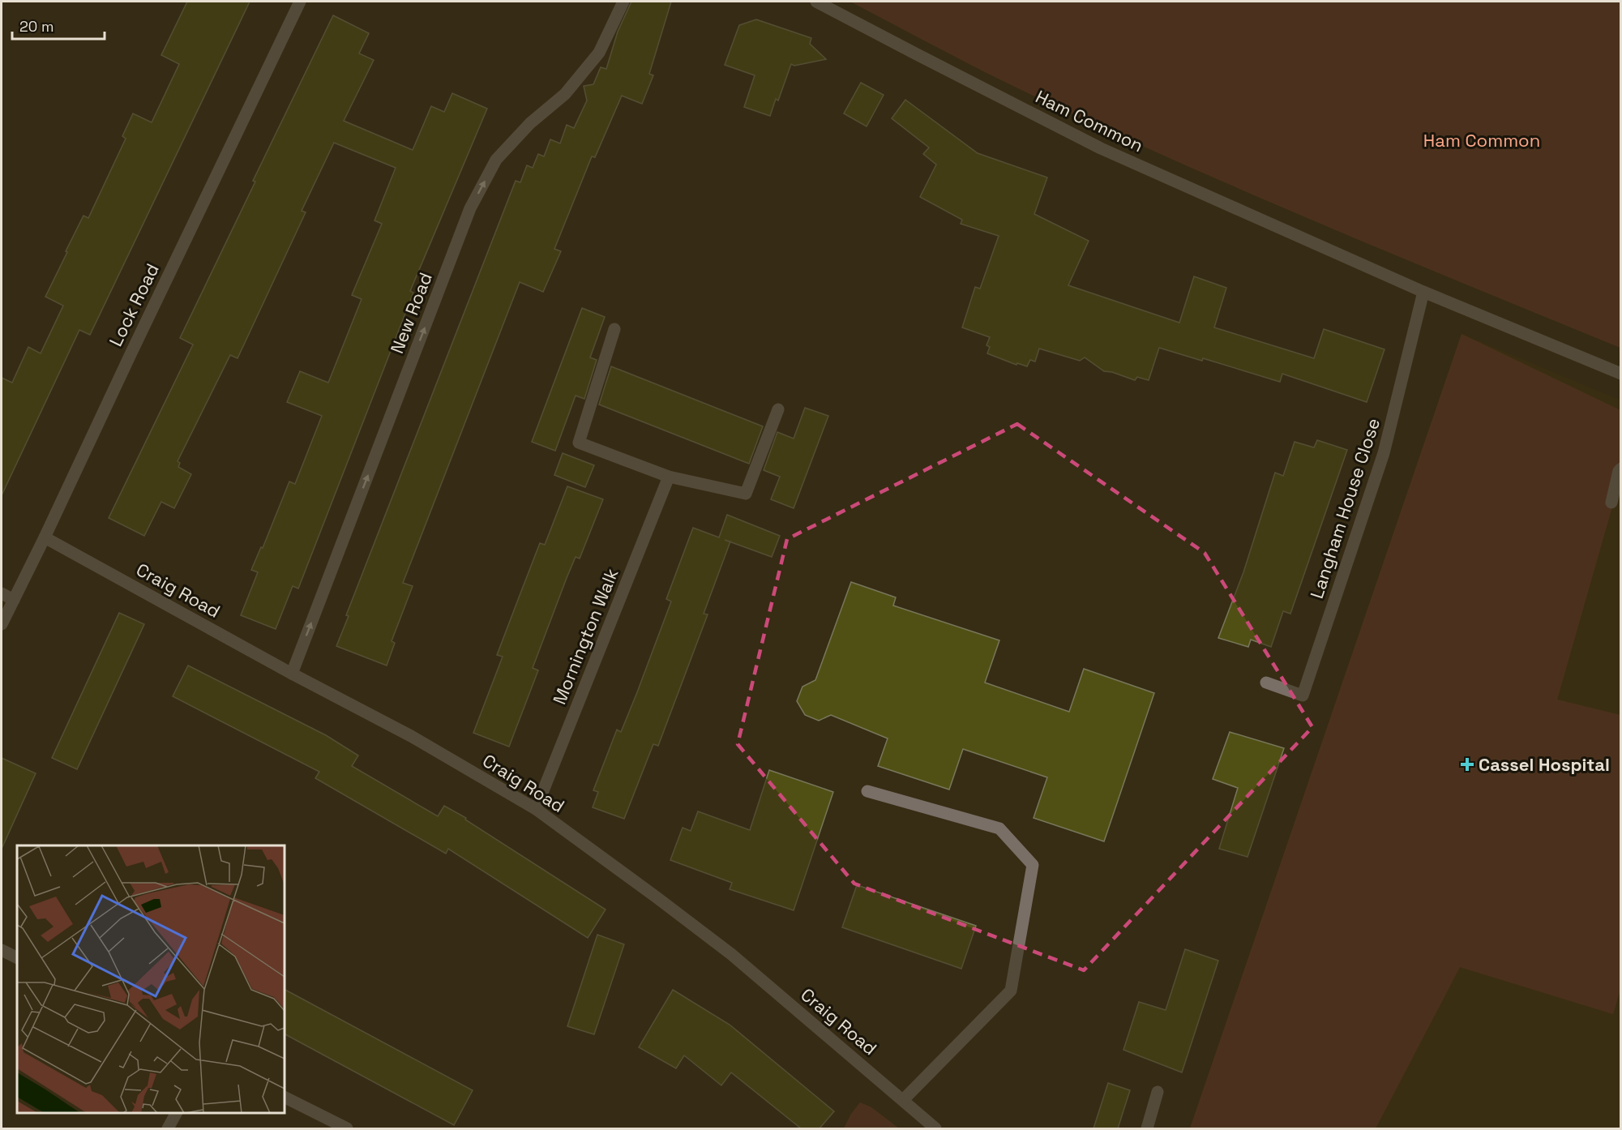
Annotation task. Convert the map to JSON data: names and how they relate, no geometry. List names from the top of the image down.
{
  "streets": {
    "street": [
      "Ham Common",
      "Lock Road",
      "New Road",
      "Langham House Close",
      "Craig Road",
      "Mornington Walk"
    ]
  },
  "crossings": [
    ["Ham Common", "Langham House Close"],
    ["Lock Road", "Craig Road"],
    ["New Road", "Craig Road"],
    ["Craig Road", "Mornington Walk"]
  ],
  "one_way": ["New Road"],
  "parks": ["Ham Common"],
  "places": {
    "health": ["Cassel Hospital"]
  },
  "scale_bar": "20 m"
}
